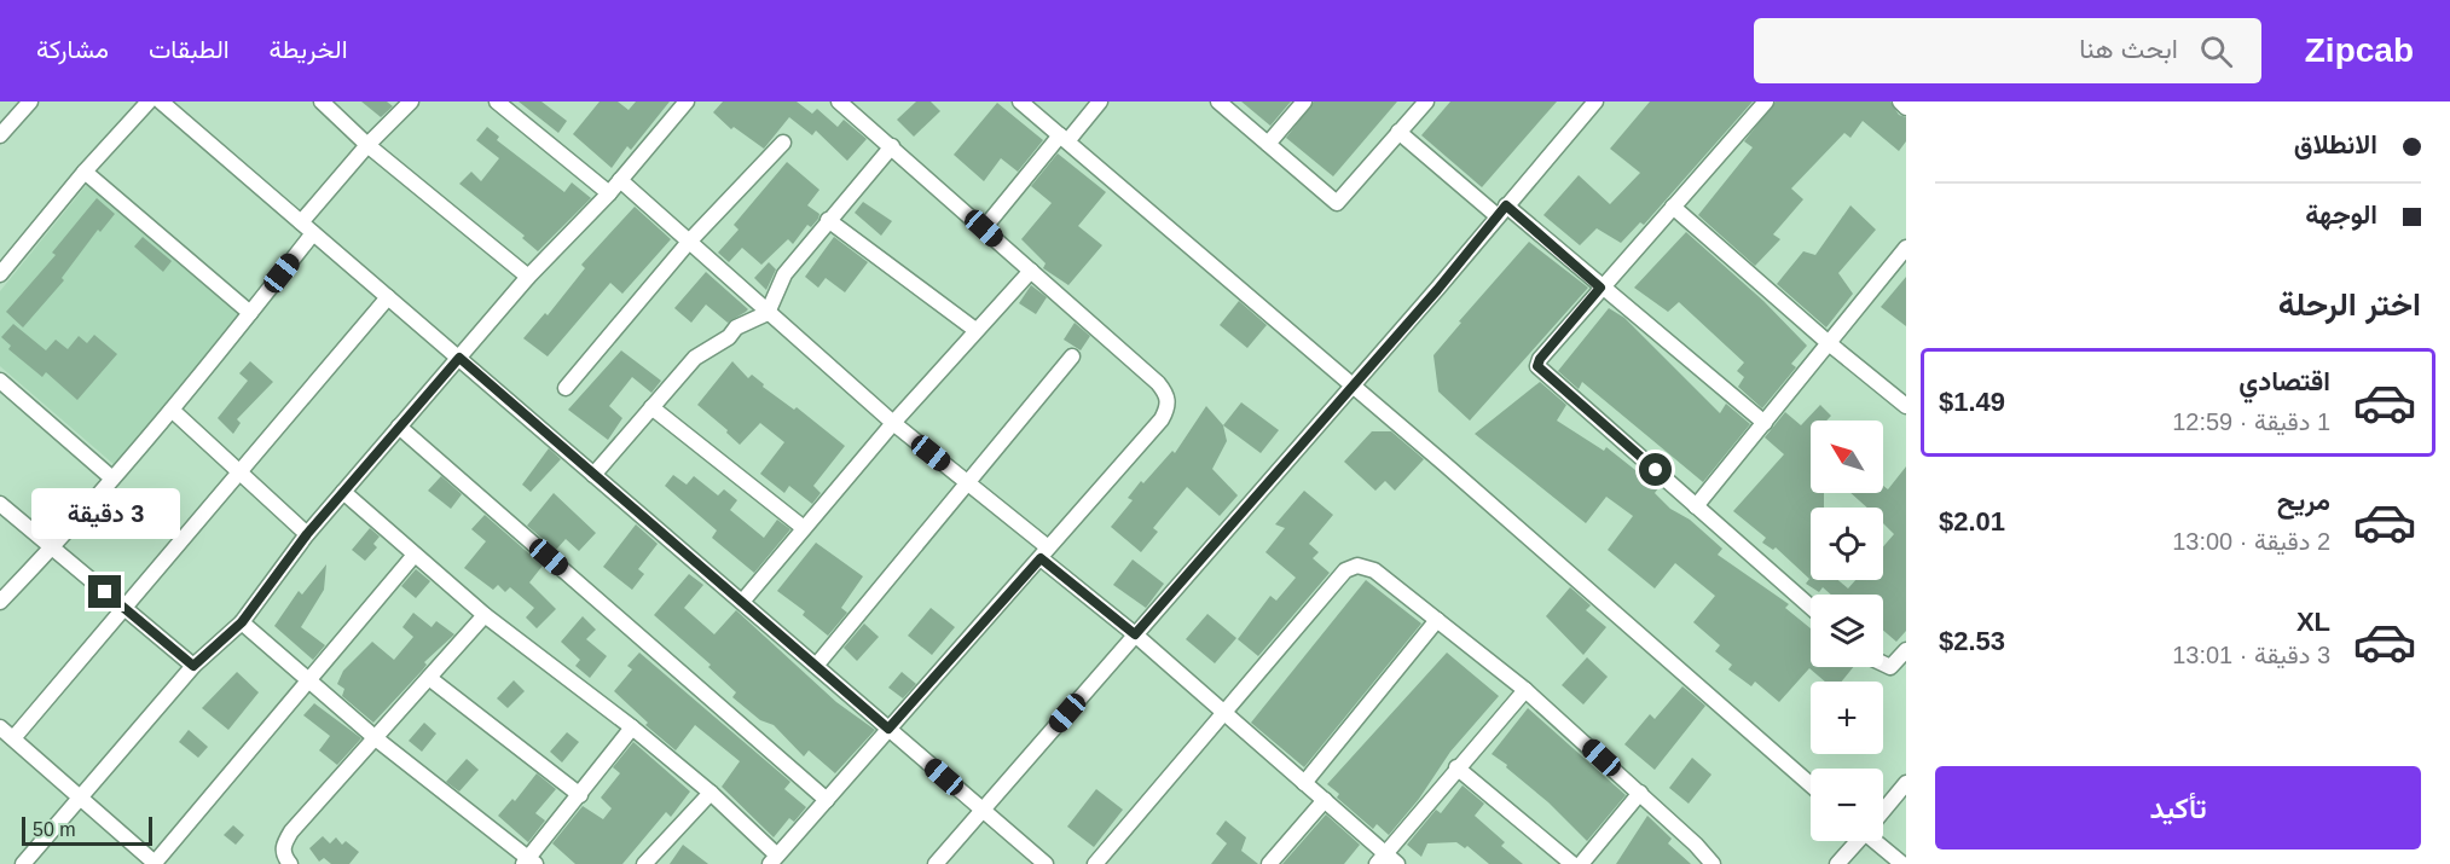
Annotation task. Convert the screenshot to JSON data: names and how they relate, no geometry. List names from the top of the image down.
{
  "scale_bar": "50 m",
  "north": "top left",
  "page": {
    "header": "Zipcab",
    "search": "ابحث هنا",
    "nav": ["الخريطة", "الطبقات", "مشاركة"],
    "banner": ["الانطلاق", "الوجهة"],
    "heading": "اختر الرحلة",
    "list": [
      {
        "name": "اقتصادي",
        "note": "1 دقيقة · 12:59",
        "value": "$1.49"
      },
      {
        "name": "مريح",
        "note": "2 دقيقة · 13:00",
        "value": "$2.01"
      },
      {
        "name": "XL",
        "note": "3 دقيقة · 13:01",
        "value": "$2.53"
      }
    ],
    "map_buttons": ["+", "−"],
    "bubble": "3 دقيقة",
    "buttons": "تأكيد",
    "scale": "50 m"
  }
}
